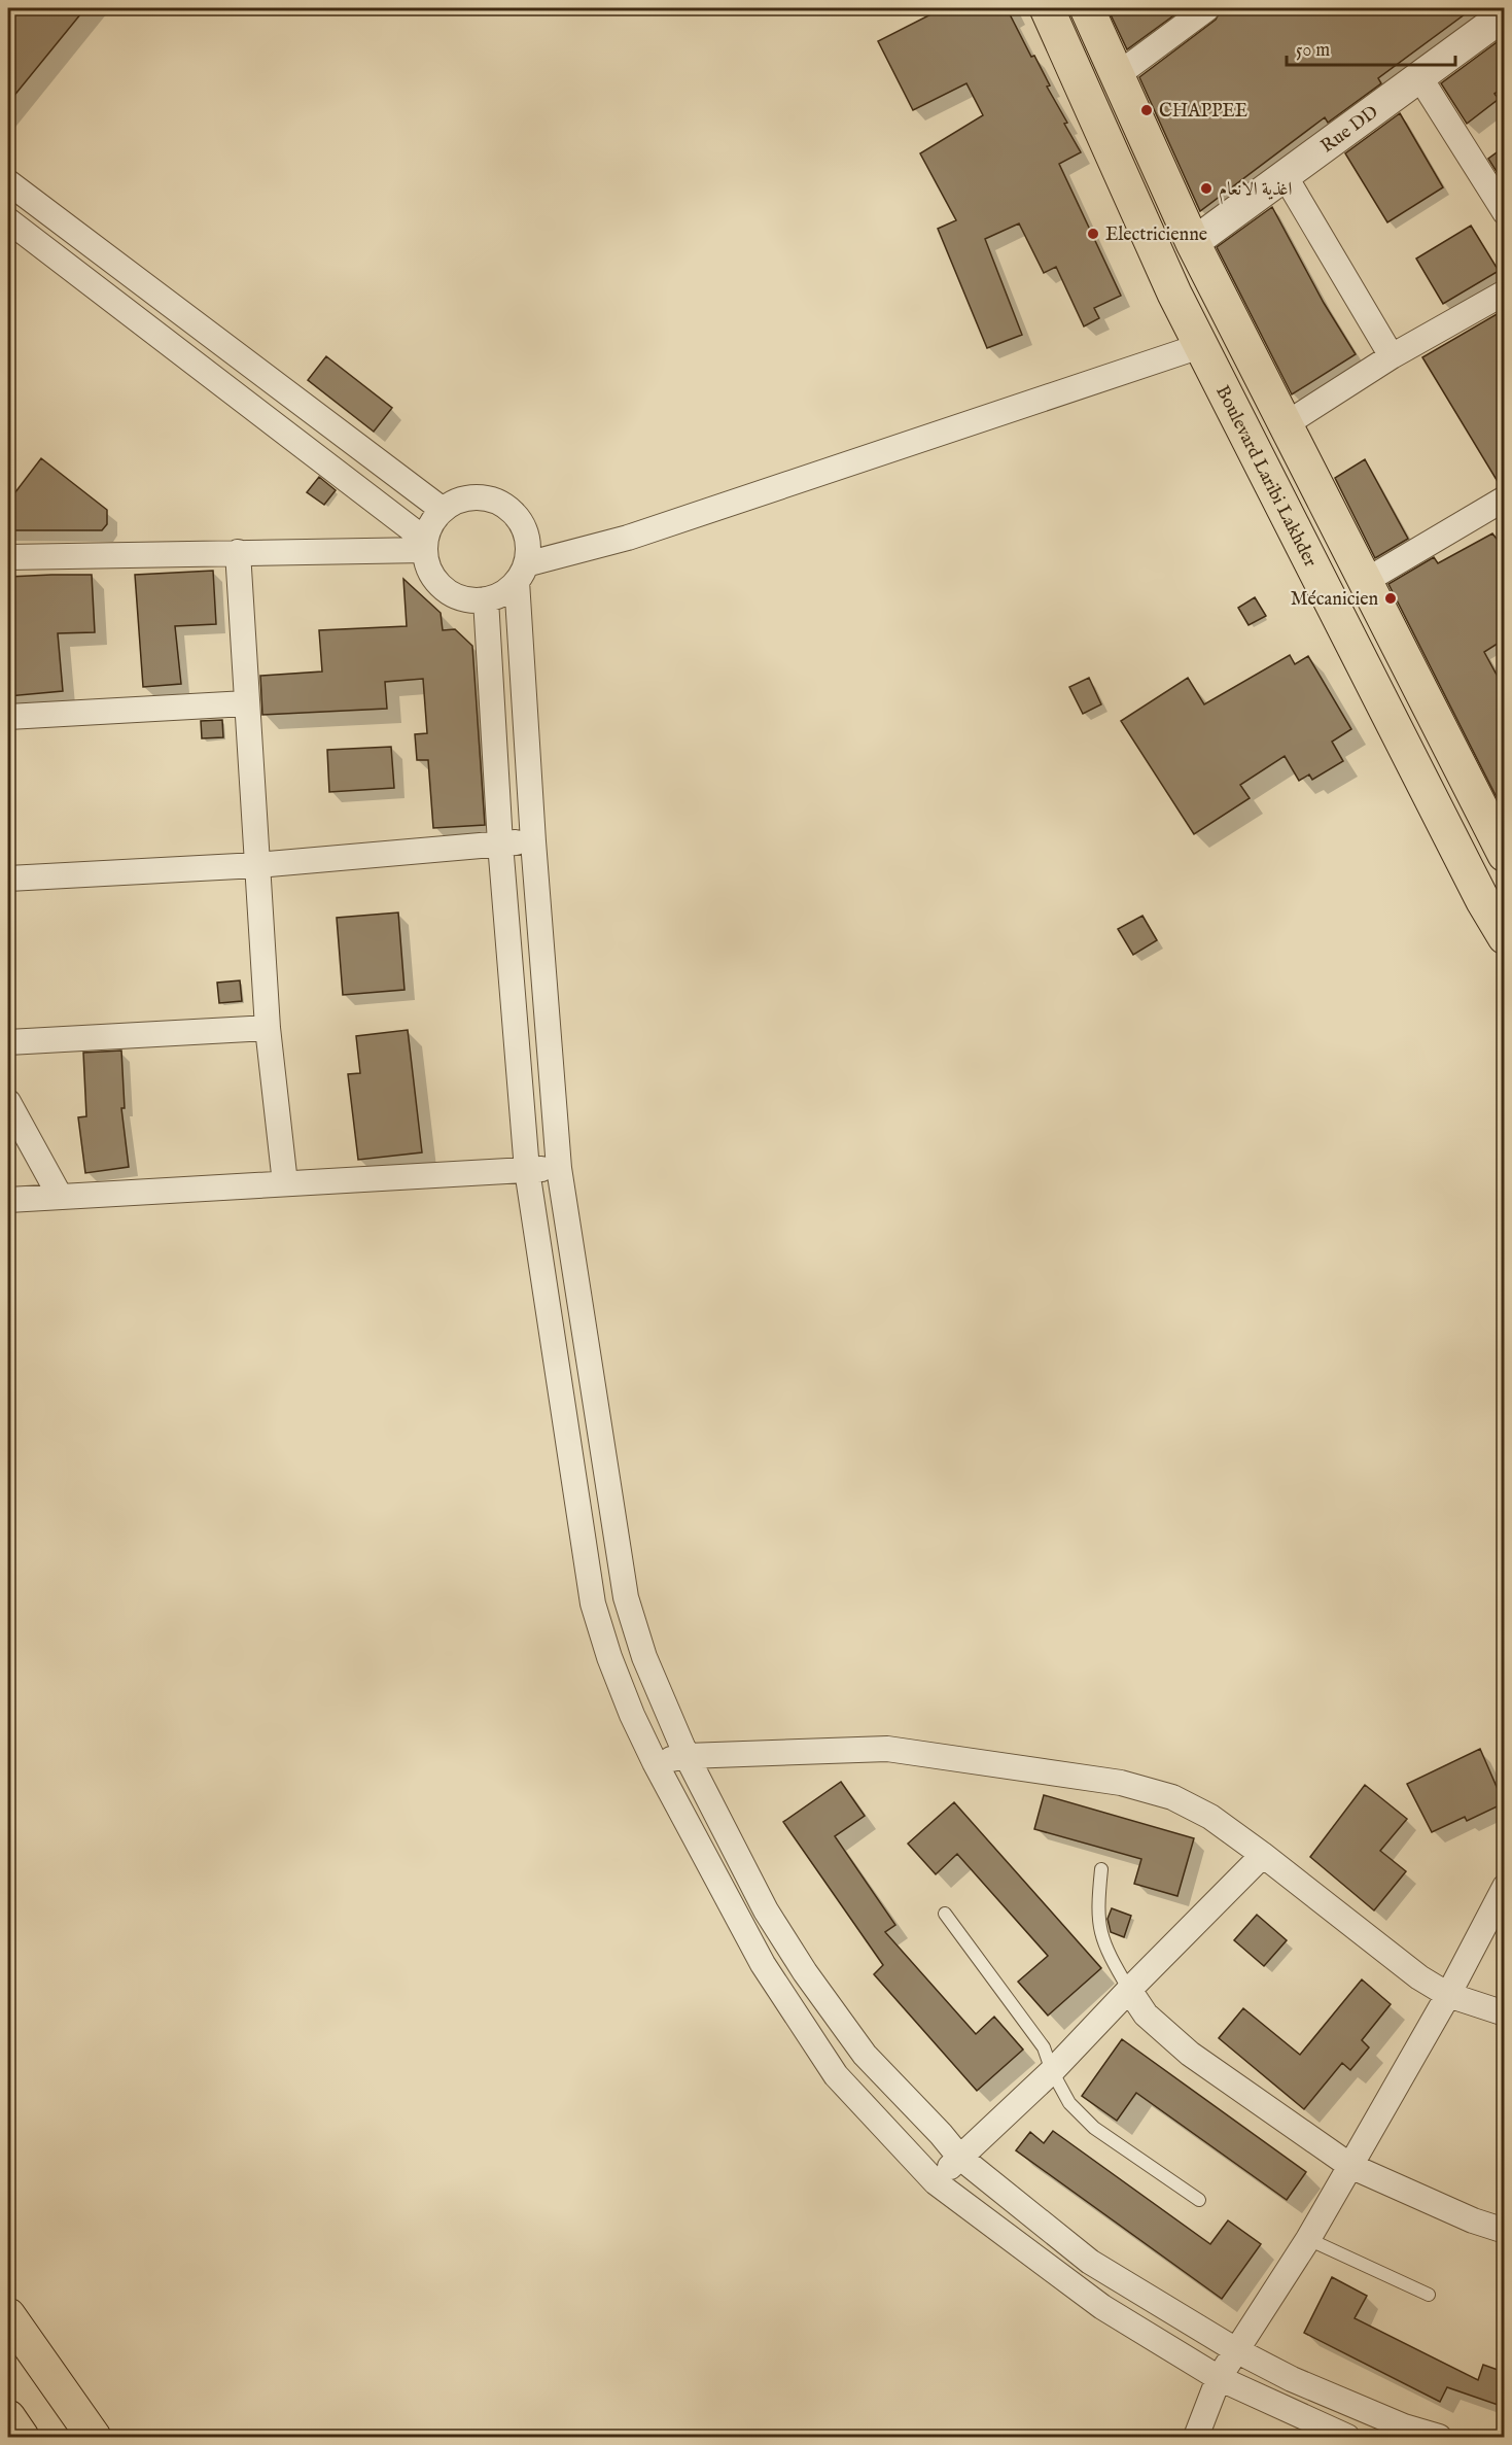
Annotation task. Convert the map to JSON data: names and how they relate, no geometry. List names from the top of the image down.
{
  "streets": {
    "main road": ["Boulevard Laribi Lakhder"],
    "street": ["Rue DD"]
  },
  "crossings": [
    ["Rue DD", "Boulevard Laribi Lakhder"]
  ],
  "places": [
    "CHAPPEE",
    "اغذية الانعام",
    "Electricienne",
    "Mécanicien"
  ],
  "scale_bar": "50 m"
}
